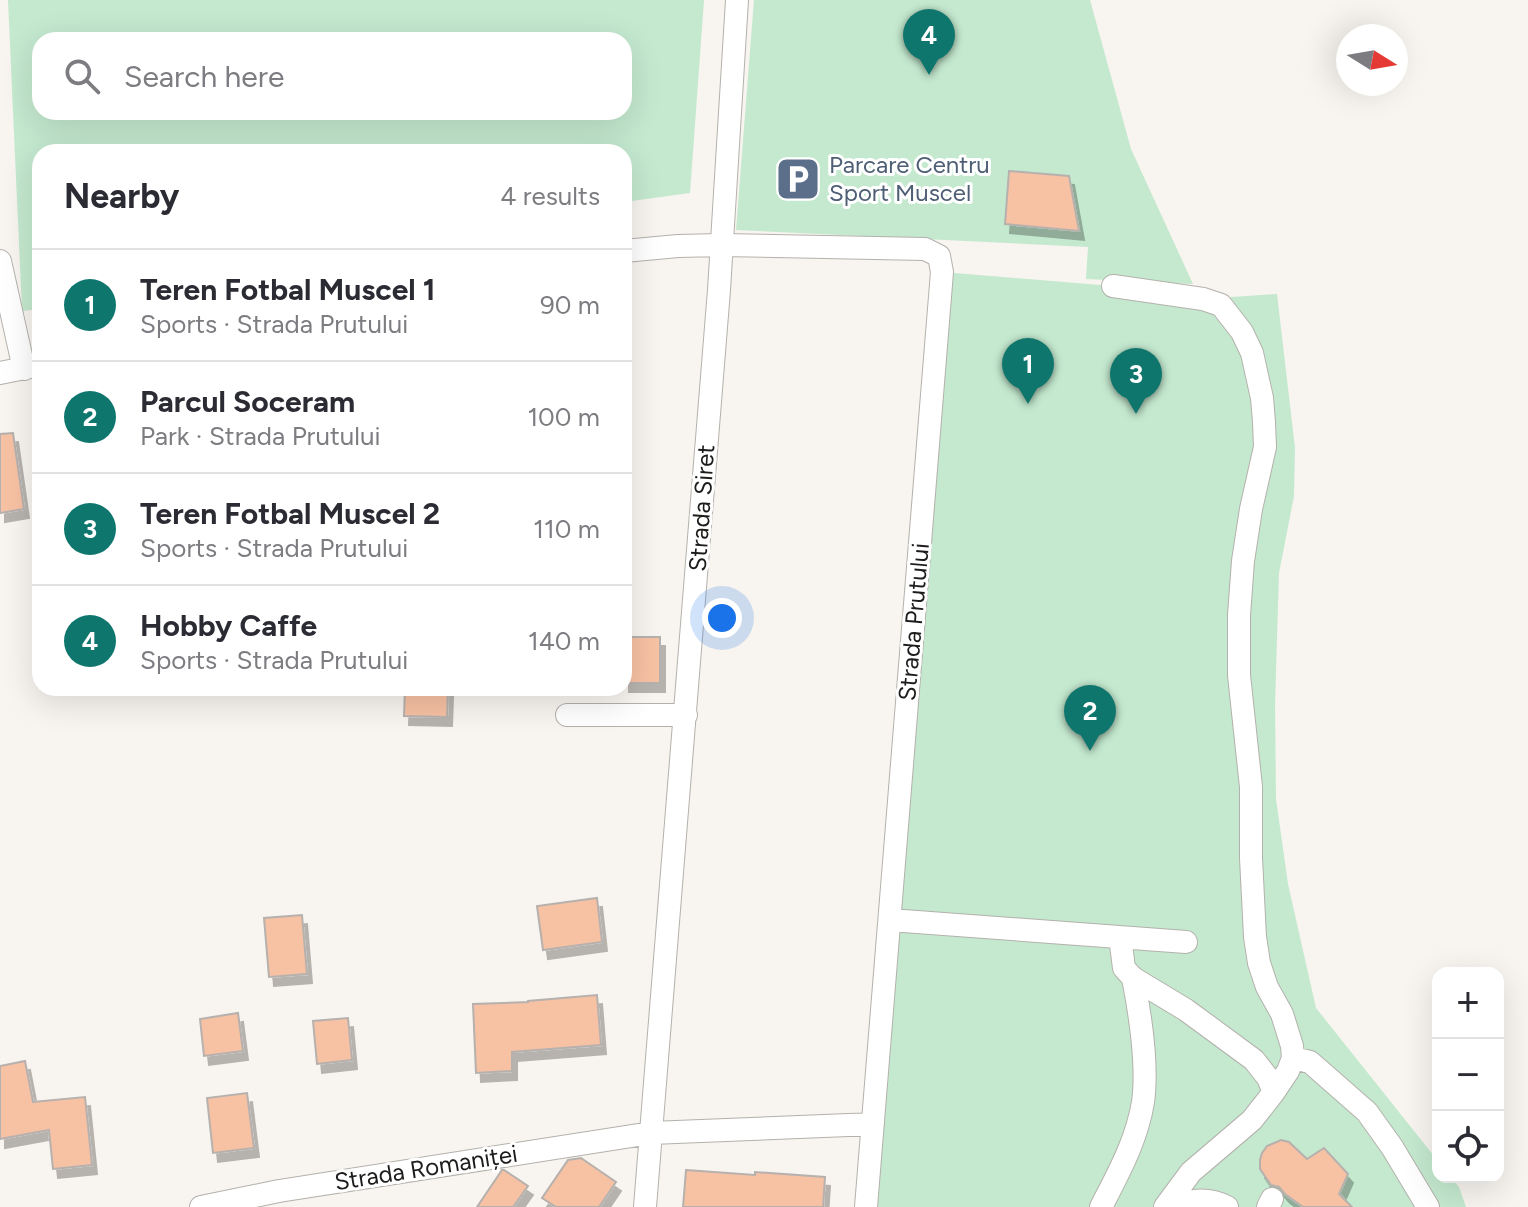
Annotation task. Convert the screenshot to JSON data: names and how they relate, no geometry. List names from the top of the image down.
{
  "streets": {
    "street": ["Strada Siret", "Strada Prutului", "Strada Romaniței"]
  },
  "crossings": [
    ["Strada Siret", "Strada Prutului"],
    ["Strada Siret", "Strada Romaniței"],
    ["Strada Prutului", "Strada Romaniței"]
  ],
  "places": {
    "parking": ["Parcare Centru Sport Muscel"]
  },
  "north": "right",
  "page": {
    "pins": [
      "4",
      "1",
      "3",
      "2"
    ],
    "search": "Search here",
    "heading": ["Nearby", "4 results"],
    "list": [
      {
        "mark": "1",
        "name": "Teren Fotbal Muscel 1",
        "note": "Sports · Strada Prutului",
        "value": "90 m"
      },
      {
        "mark": "2",
        "name": "Parcul Soceram",
        "note": "Park · Strada Prutului",
        "value": "100 m"
      },
      {
        "mark": "3",
        "name": "Teren Fotbal Muscel 2",
        "note": "Sports · Strada Prutului",
        "value": "110 m"
      },
      {
        "mark": "4",
        "name": "Hobby Caffe",
        "note": "Sports · Strada Prutului",
        "value": "140 m"
      }
    ],
    "map_buttons": ["+", "−"]
  }
}
